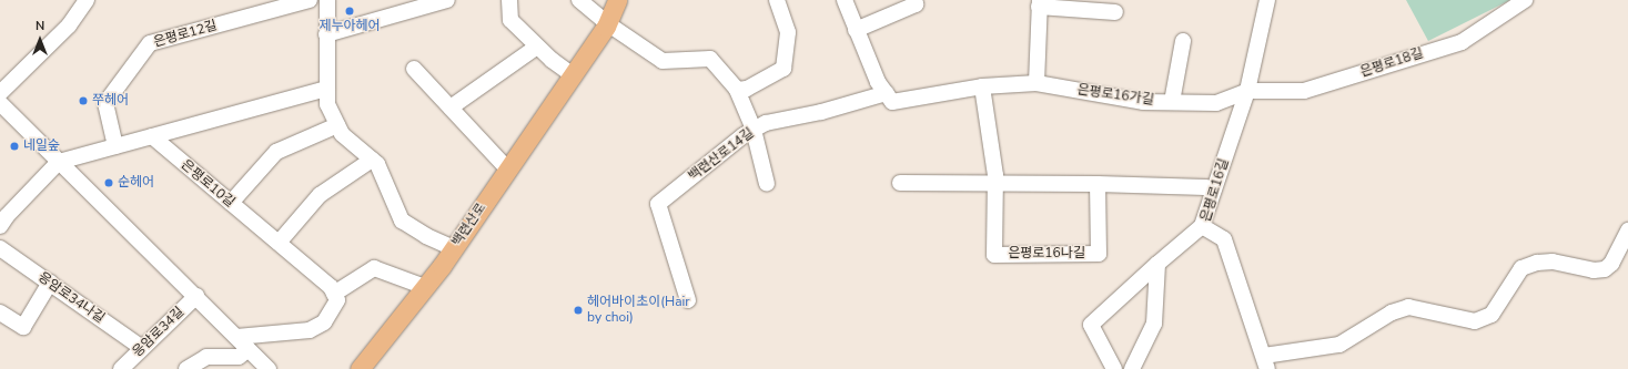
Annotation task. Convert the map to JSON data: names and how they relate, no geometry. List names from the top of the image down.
{
  "streets": {
    "main road": ["백련산로"],
    "street": [
      "은평로12길",
      "은평로18길",
      "은평로16가길",
      "백련산로14길",
      "은평로10길",
      "은평로16길",
      "은평로16나길",
      "응암로34나길",
      "응암로34길"
    ]
  },
  "crossings": [
    ["은평로18길", "은평로16가길"],
    ["은평로18길", "은평로16길"],
    ["은평로16가길", "은평로16길"],
    ["은평로16가길", "은평로16나길"],
    ["응암로34나길", "응암로34길"]
  ],
  "places": [
    "제누아헤어",
    "쭈헤어",
    "네일숲",
    "순헤어",
    "헤어바이초이(Hair by choi)"
  ],
  "north": "top"
}
